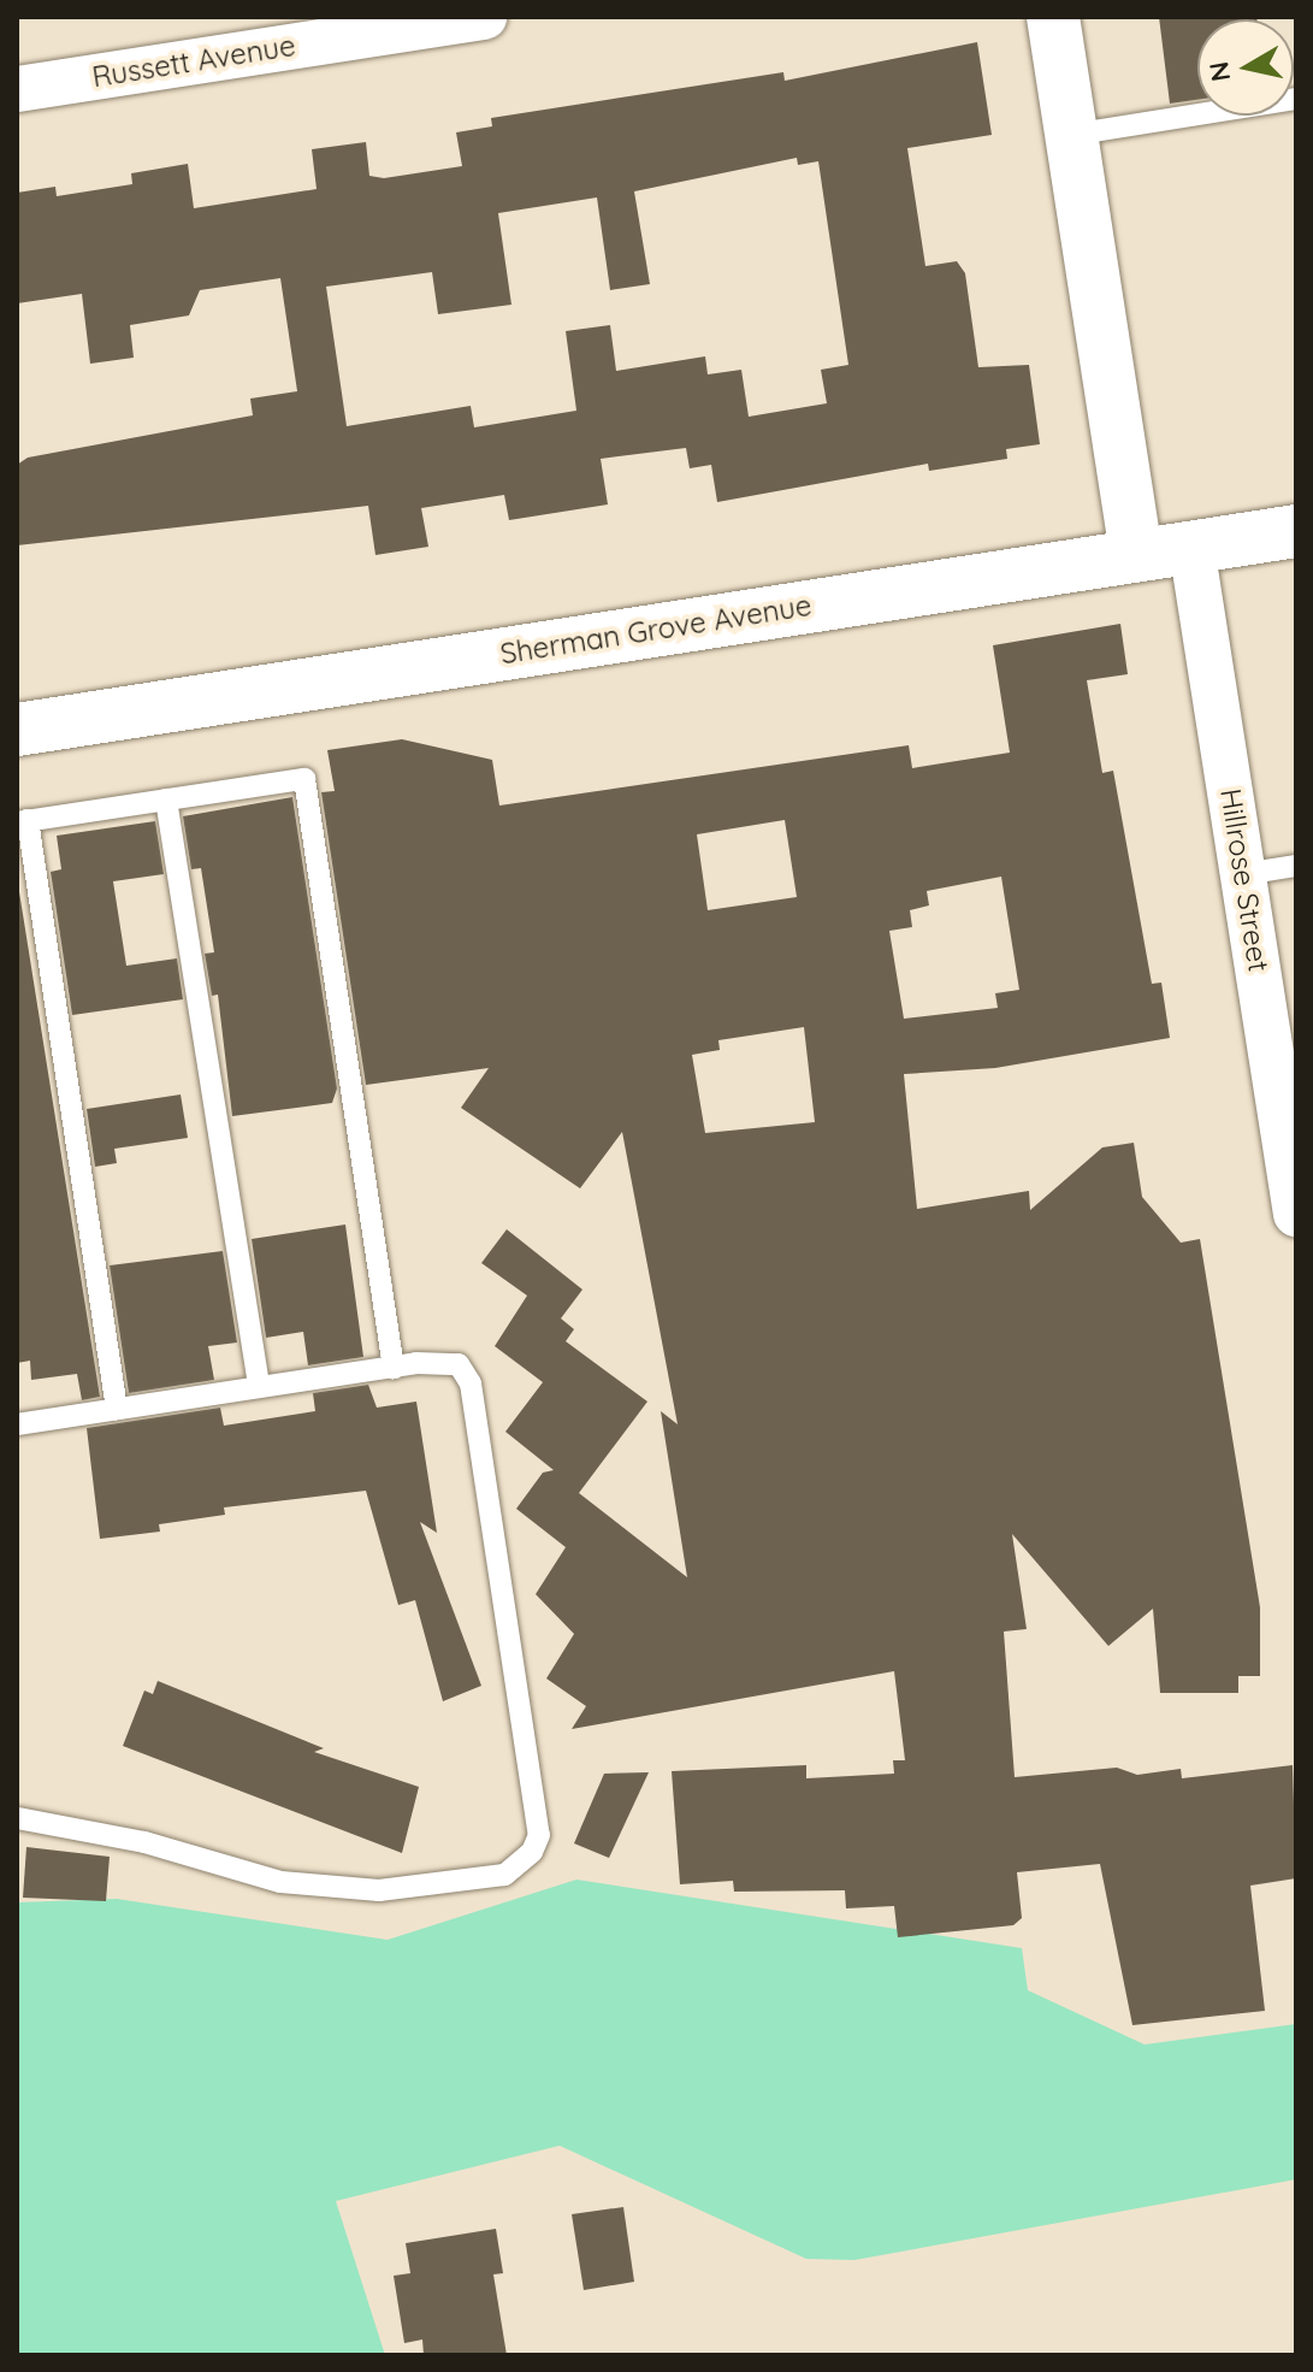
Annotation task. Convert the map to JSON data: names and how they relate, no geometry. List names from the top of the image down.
{
  "streets": {
    "street": ["Russett Avenue", "Sherman Grove Avenue", "Hillrose Street"]
  },
  "crossings": [
    ["Sherman Grove Avenue", "Hillrose Street"]
  ],
  "north": "left"
}
